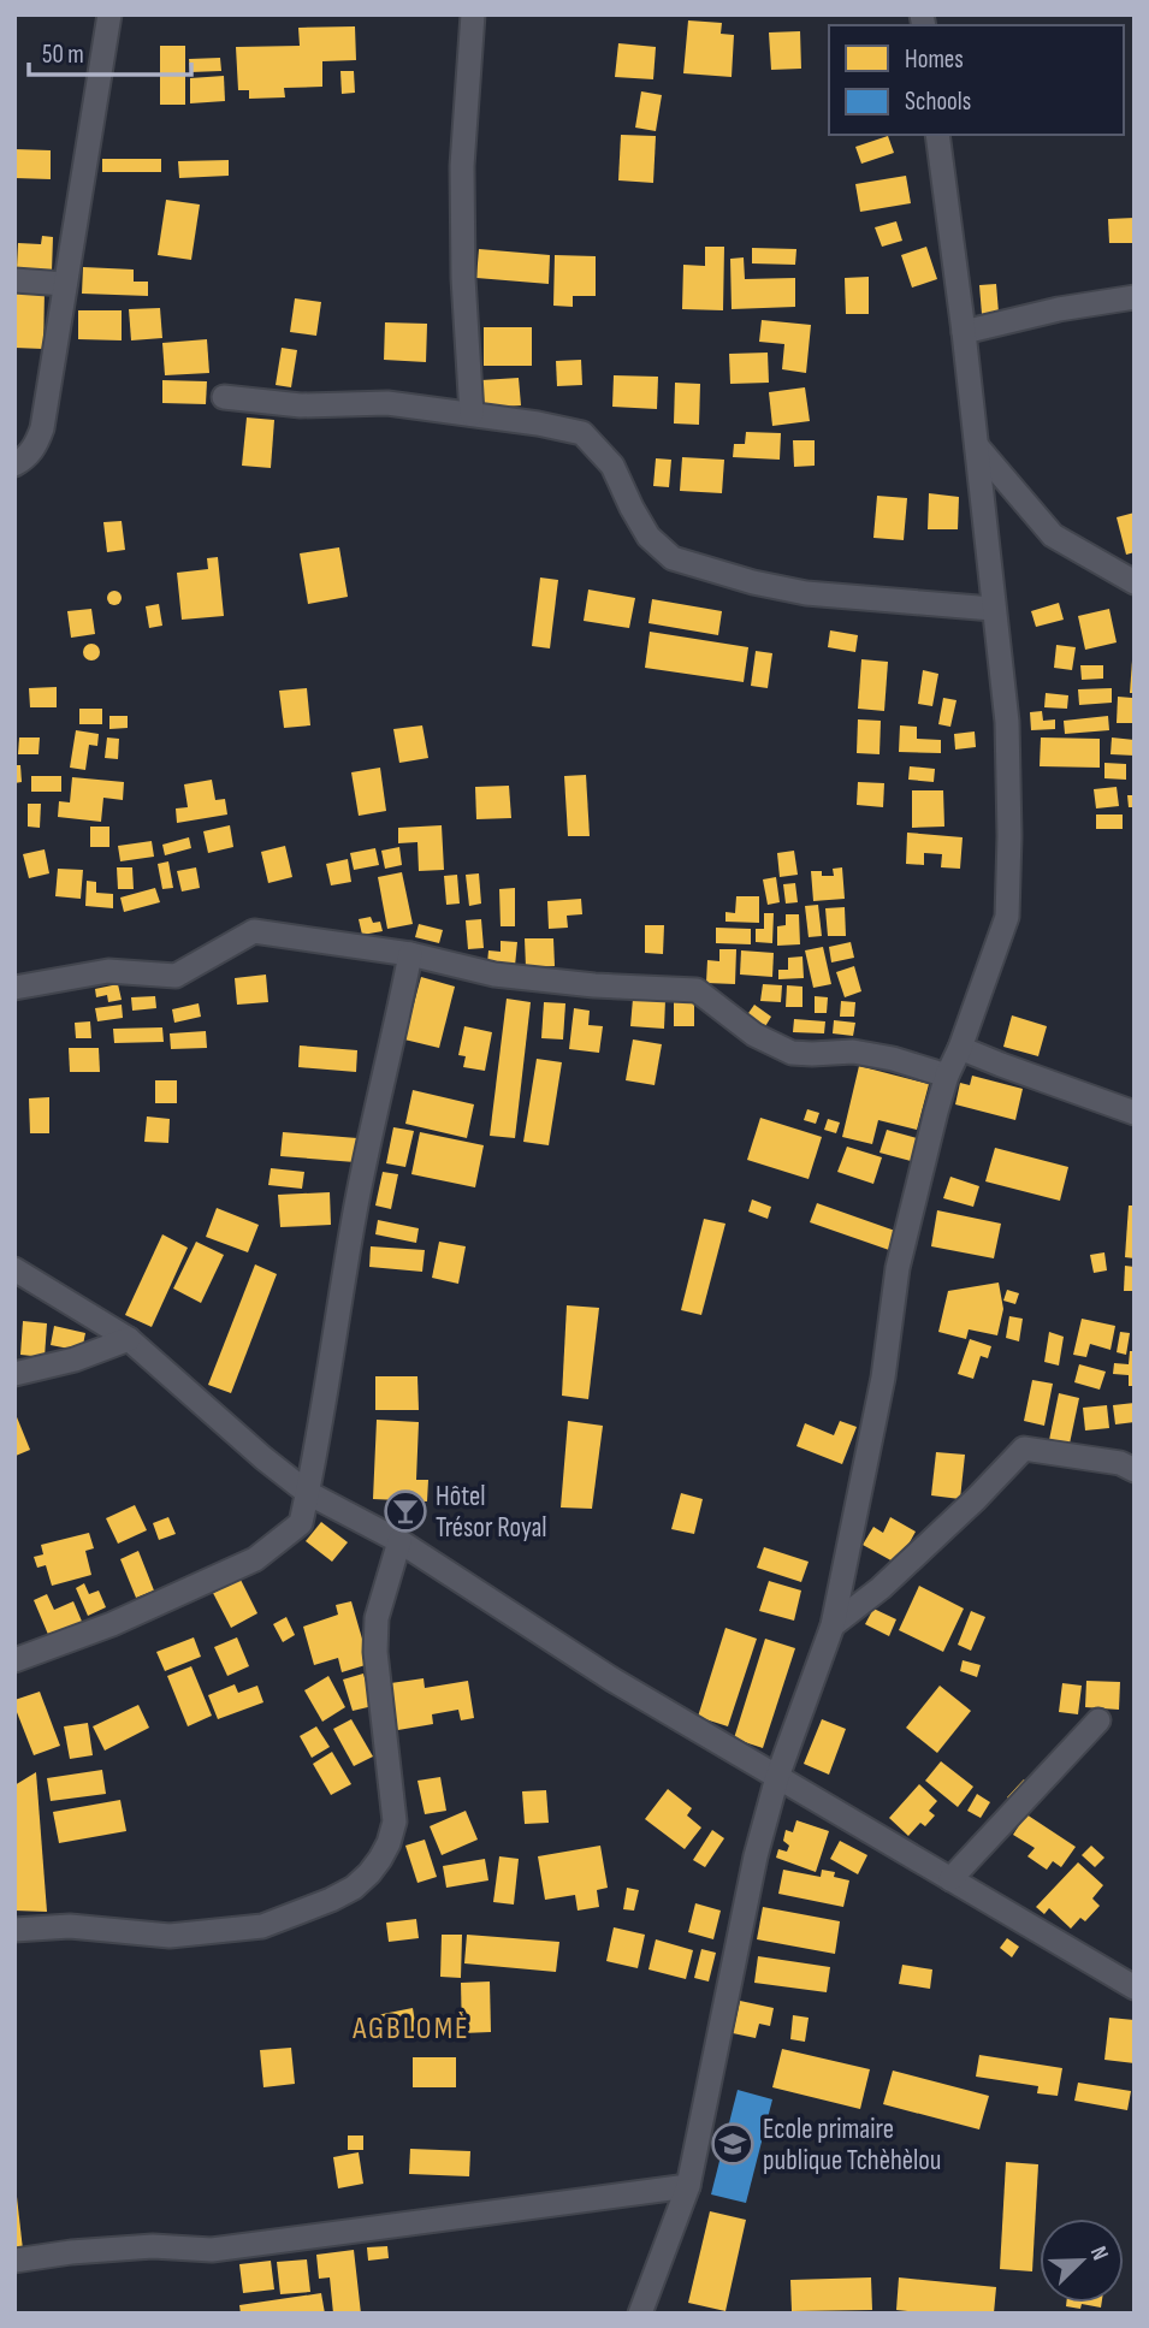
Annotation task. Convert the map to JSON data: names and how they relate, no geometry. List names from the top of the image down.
{
  "districts": ["AGBLOMÈ"],
  "places": {
    "bar": ["Hôtel Trésor Royal"],
    "school or university": ["Ecole primaire publique Tchèhèlou"]
  },
  "legend": ["Homes", "Schools"],
  "scale_bar": "50 m",
  "north": "top right"
}
